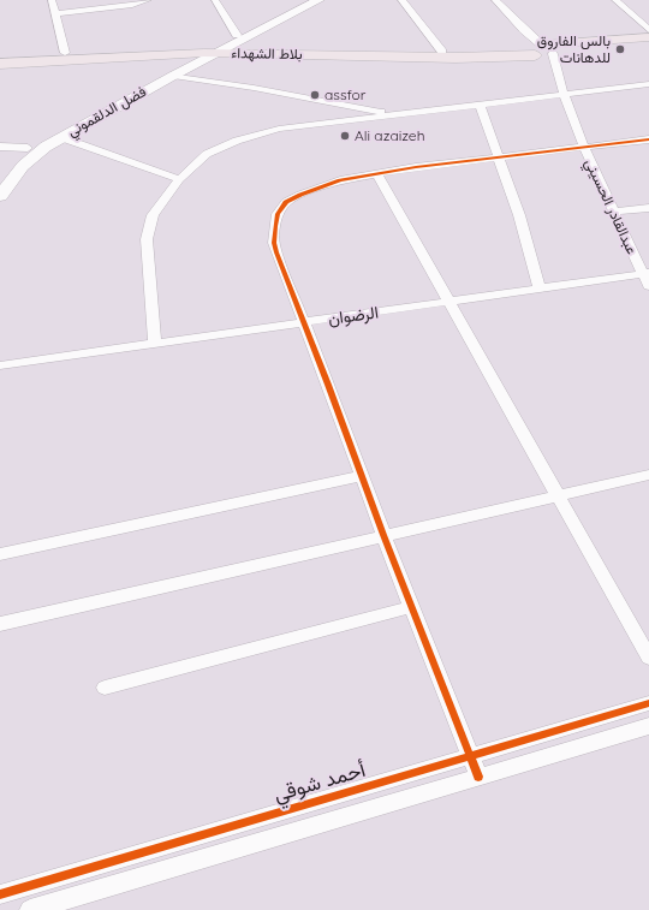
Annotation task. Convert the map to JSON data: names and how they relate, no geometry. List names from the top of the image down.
{
  "streets": {
    "main road": ["بلاط الشهداء", "فضل الدلقموني"],
    "street": ["عبدالقادر الحسيني", "الرضوان", "أحمد شوقي"]
  },
  "crossings": [
    ["بلاط الشهداء", "فضل الدلقموني"],
    ["بلاط الشهداء", "عبدالقادر الحسيني"],
    ["عبدالقادر الحسيني", "الرضوان"]
  ],
  "places": ["بالس الفاروق للدهانات", "assfor", "Ali azaizeh"]
}
